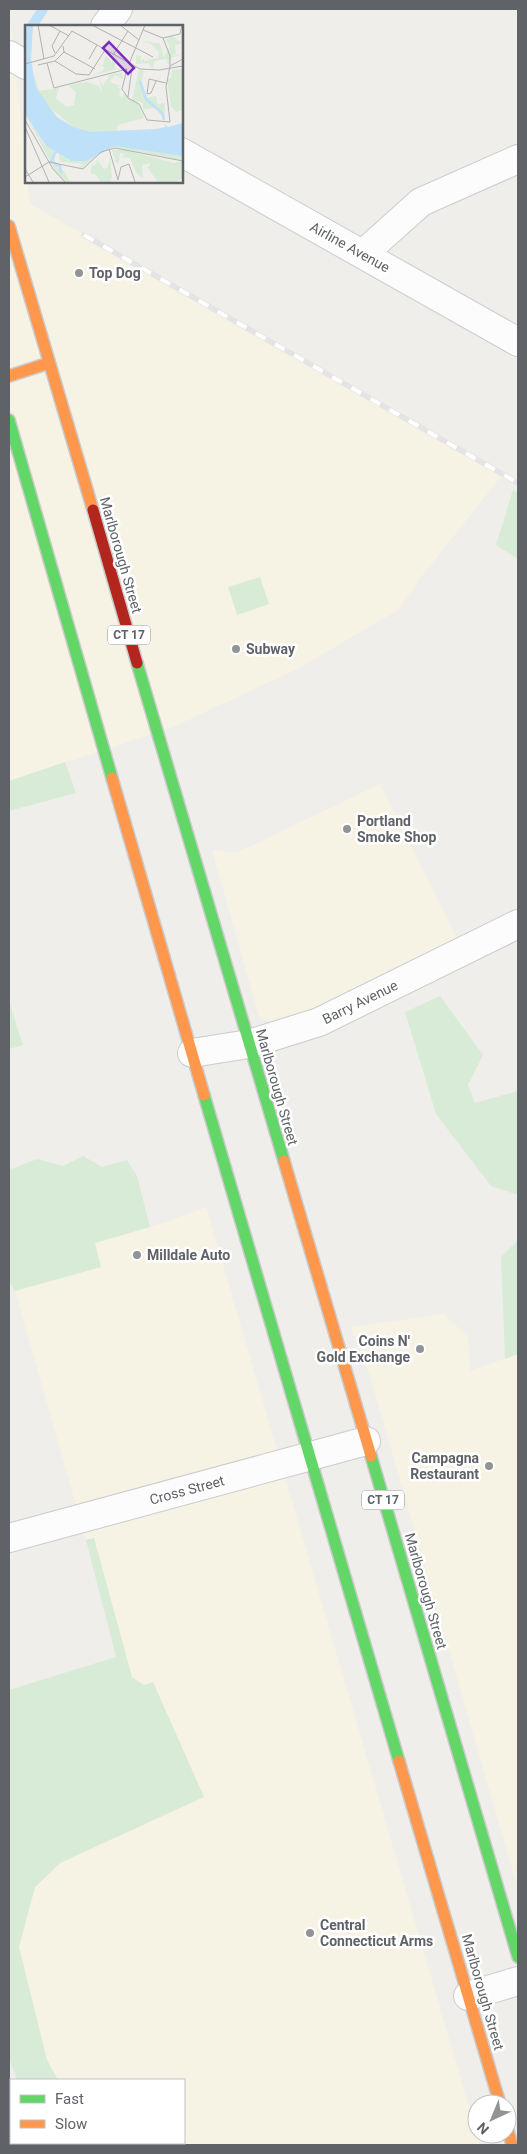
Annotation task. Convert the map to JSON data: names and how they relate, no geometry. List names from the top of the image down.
{
  "streets": {
    "main road": ["Marlborough Street", "CT 17"],
    "street": ["Airline Avenue", "Barry Avenue", "Cross Street"]
  },
  "crossings": [
    ["Marlborough Street", "Barry Avenue"],
    ["Marlborough Street", "Cross Street"]
  ],
  "places": [
    "Top Dog",
    "Subway",
    "Portland Smoke Shop",
    "Milldale Auto",
    "Coins N' Gold Exchange",
    "Campagna Restaurant",
    "Central Connecticut Arms"
  ],
  "legend": ["Fast", "Slow"],
  "north": "bottom left"
}
